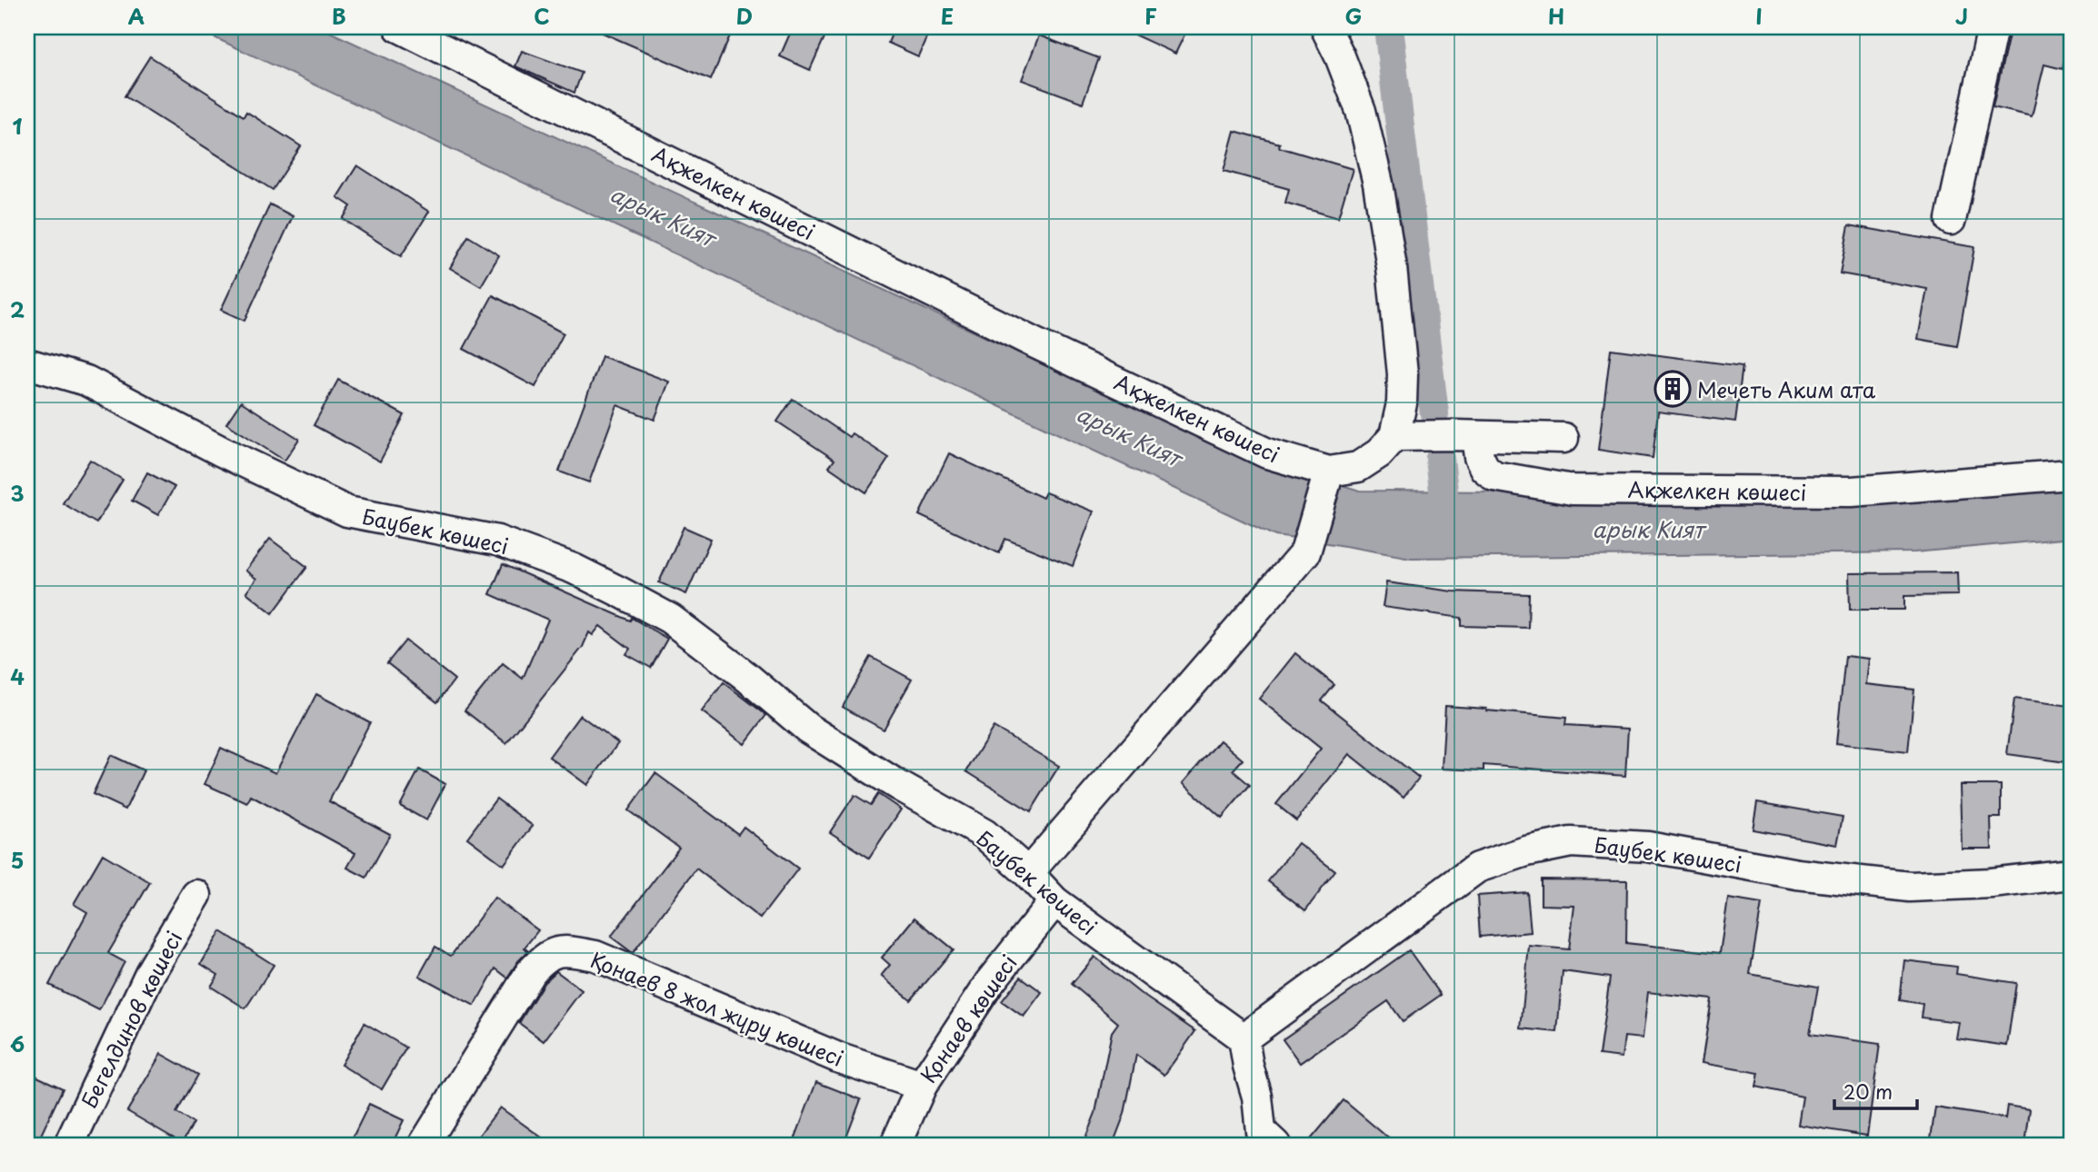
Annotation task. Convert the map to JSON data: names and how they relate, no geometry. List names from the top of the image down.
{
  "streets": {
    "street": [
      "Ақжелкен көшесі",
      "Баубек көшесі",
      "Қонаев 8 жол жүру көшесі",
      "Қонаев көшесі",
      "Бегелдинов көшесі"
    ]
  },
  "crossings": [
    ["Баубек көшесі", "Қонаев көшесі"],
    ["Қонаев 8 жол жүру көшесі", "Қонаев көшесі"]
  ],
  "water": ["арык Кият"],
  "places": {
    "building": ["Мечеть Аким ата"]
  },
  "scale_bar": "20 m",
  "grid": {
    "columns": [
      "A",
      "B",
      "C",
      "D",
      "E",
      "F",
      "G",
      "H",
      "I",
      "J"
    ],
    "rows": [
      "1",
      "2",
      "3",
      "4",
      "5",
      "6"
    ]
  }
}
